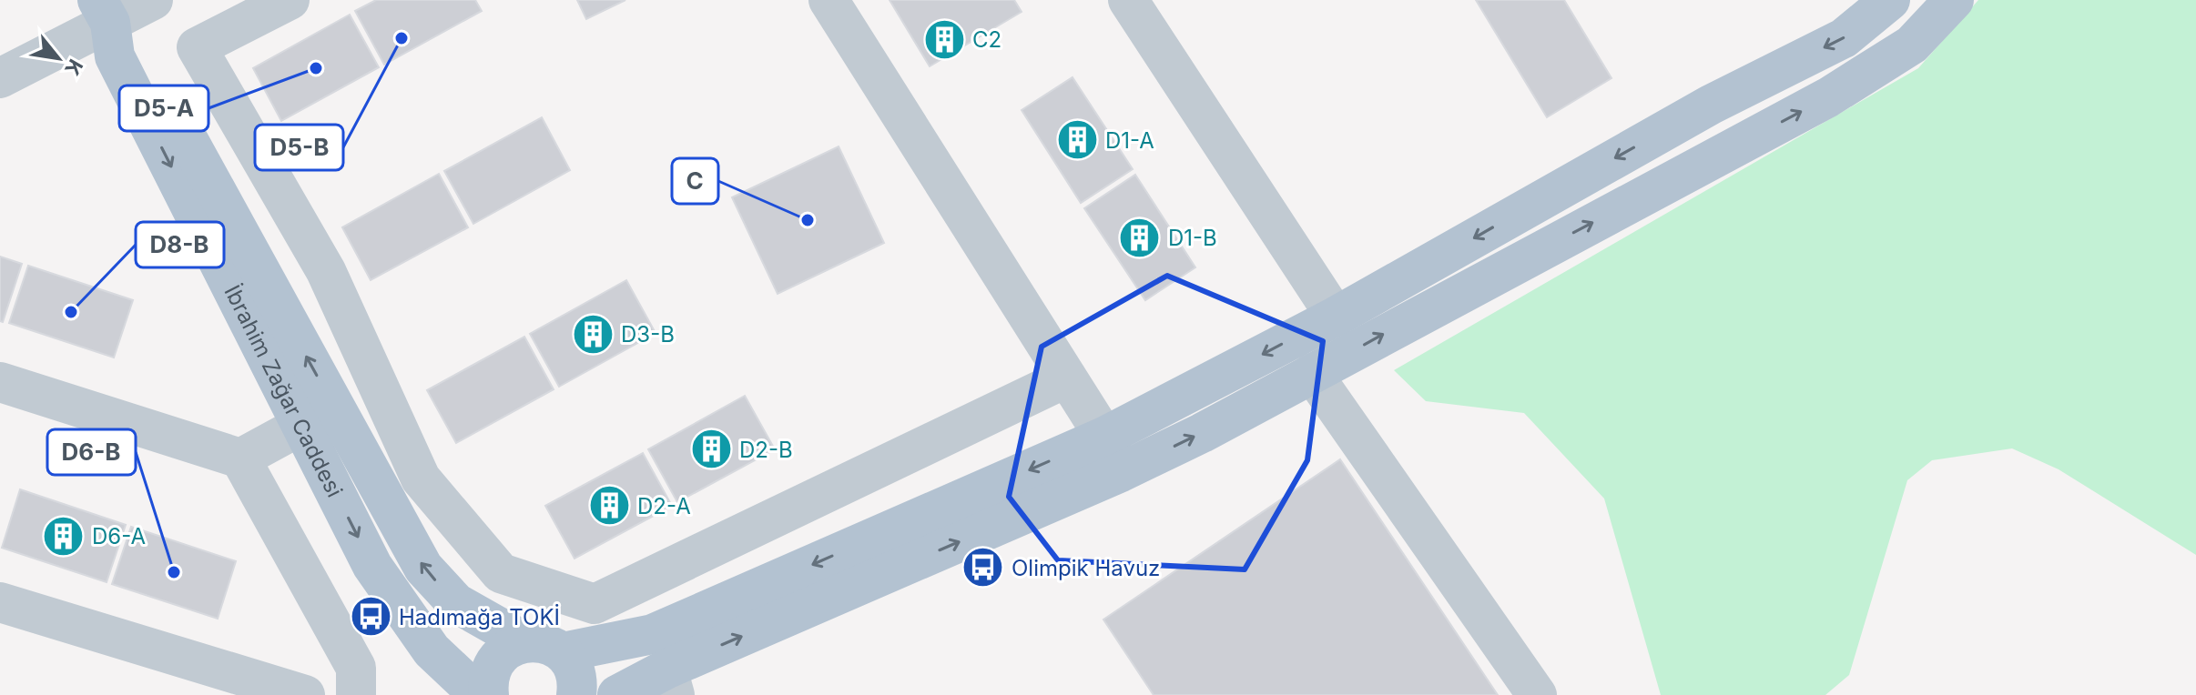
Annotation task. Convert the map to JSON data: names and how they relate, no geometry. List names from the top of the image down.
{
  "streets": {
    "main road": ["İbrahim Zağar Caddesi"]
  },
  "places": {
    "other": [
      "D5-B",
      "D5-A",
      "C",
      "D8-B",
      "D6-B"
    ],
    "building": [
      "C2",
      "D1-A",
      "D1-B",
      "D3-B",
      "D2-B",
      "D2-A",
      "D6-A"
    ],
    "bus stop": ["Olimpik Havuz", "Hadımağa TOKİ"]
  },
  "north": "bottom right"
}
